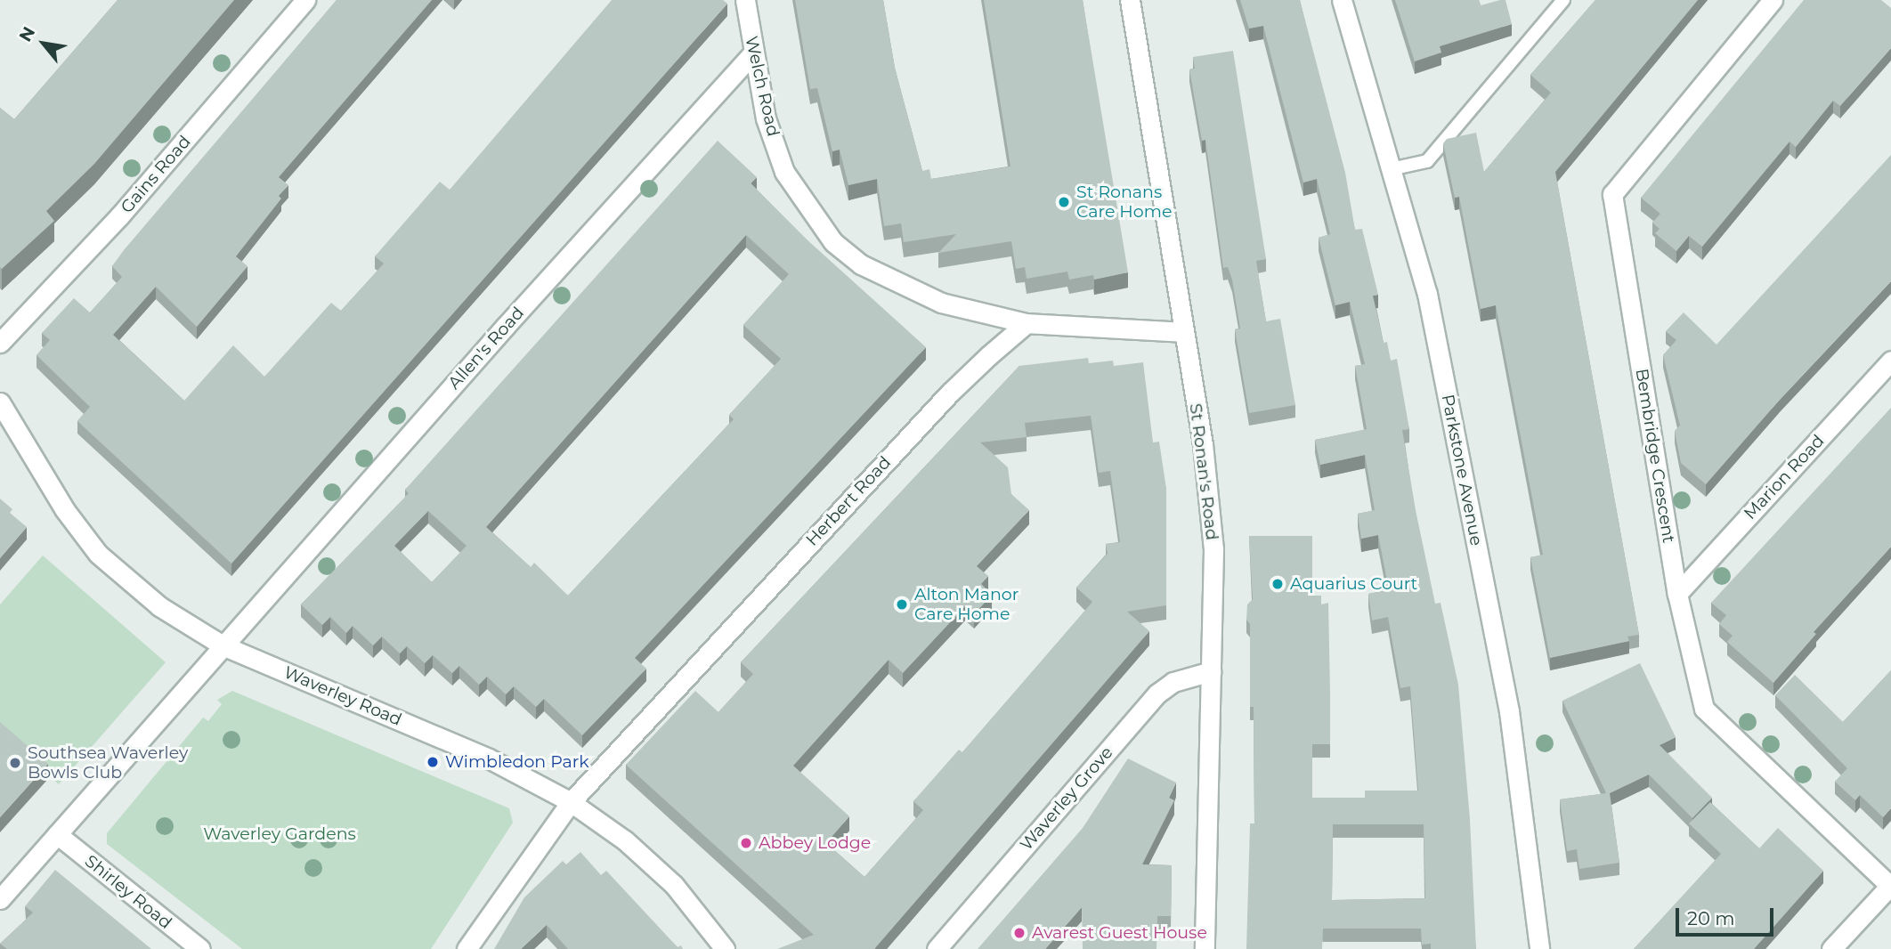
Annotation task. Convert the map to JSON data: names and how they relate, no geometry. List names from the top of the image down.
{
  "streets": {
    "street": [
      "Welch Road",
      "Gains Road",
      "Allen's Road",
      "Bembridge Crescent",
      "Parkstone Avenue",
      "St Ronan's Road",
      "Marion Road",
      "Herbert Road",
      "Waverley Road",
      "Waverley Grove",
      "Shirley Road"
    ]
  },
  "crossings": [
    ["Welch Road", "Allen's Road"],
    ["Welch Road", "Herbert Road"],
    ["Allen's Road", "Waverley Road"],
    ["Allen's Road", "Shirley Road"],
    ["Bembridge Crescent", "Marion Road"],
    ["St Ronan's Road", "Waverley Grove"],
    ["Herbert Road", "Waverley Road"]
  ],
  "parks": ["Waverley Gardens"],
  "places": [
    "St Ronans Care Home",
    "Aquarius Court",
    "Alton Manor Care Home",
    "Wimbledon Park",
    "Southsea Waverley Bowls Club",
    "Abbey Lodge",
    "Avarest Guest House"
  ],
  "scale_bar": "20 m",
  "north": "top left"
}
